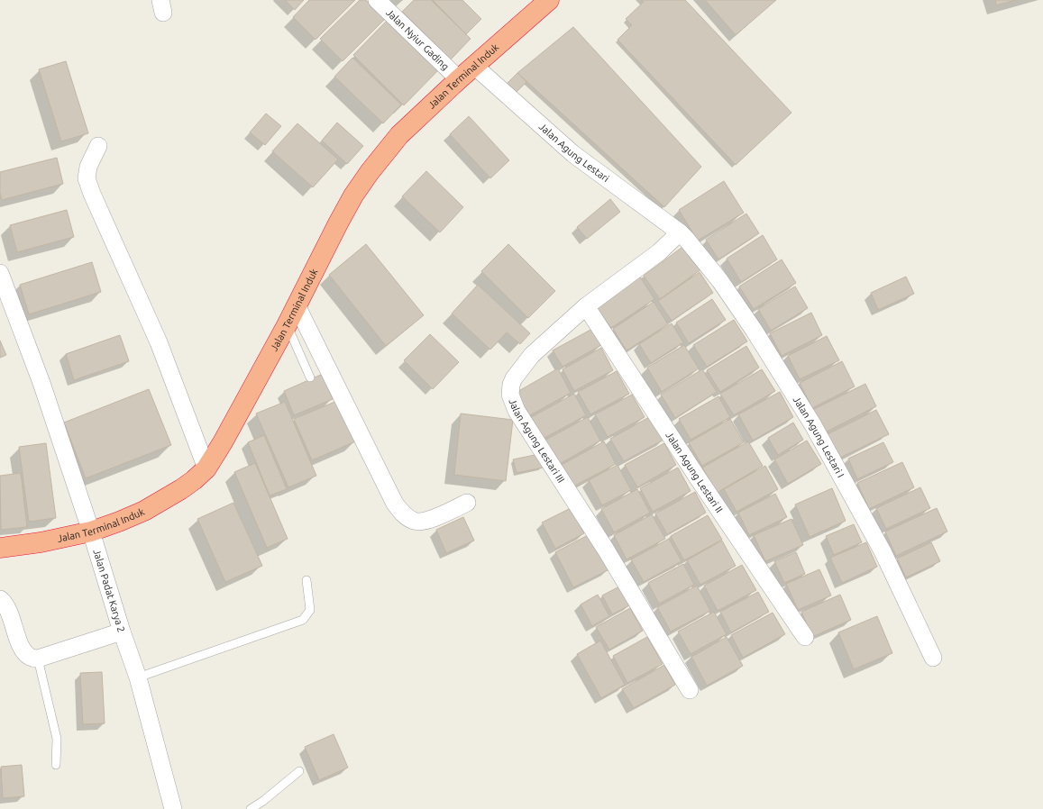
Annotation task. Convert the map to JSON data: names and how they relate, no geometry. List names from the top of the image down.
{
  "streets": {
    "highway": ["Jalan Terminal Induk"],
    "street": [
      "Jalan Nyiur Gading",
      "Jalan Agung Lestari",
      "Jalan Agung Lestari I",
      "Jalan Agung Lestari III",
      "Jalan Agung Lestari II",
      "Jalan Padat Karya 2"
    ]
  },
  "crossings": [
    ["Jalan Nyiur Gading", "Jalan Terminal Induk"],
    ["Jalan Terminal Induk", "Jalan Agung Lestari"],
    ["Jalan Terminal Induk", "Jalan Padat Karya 2"],
    ["Jalan Agung Lestari", "Jalan Agung Lestari I"],
    ["Jalan Agung Lestari", "Jalan Agung Lestari III"],
    ["Jalan Agung Lestari I", "Jalan Agung Lestari III"],
    ["Jalan Agung Lestari III", "Jalan Agung Lestari II"]
  ]
}
